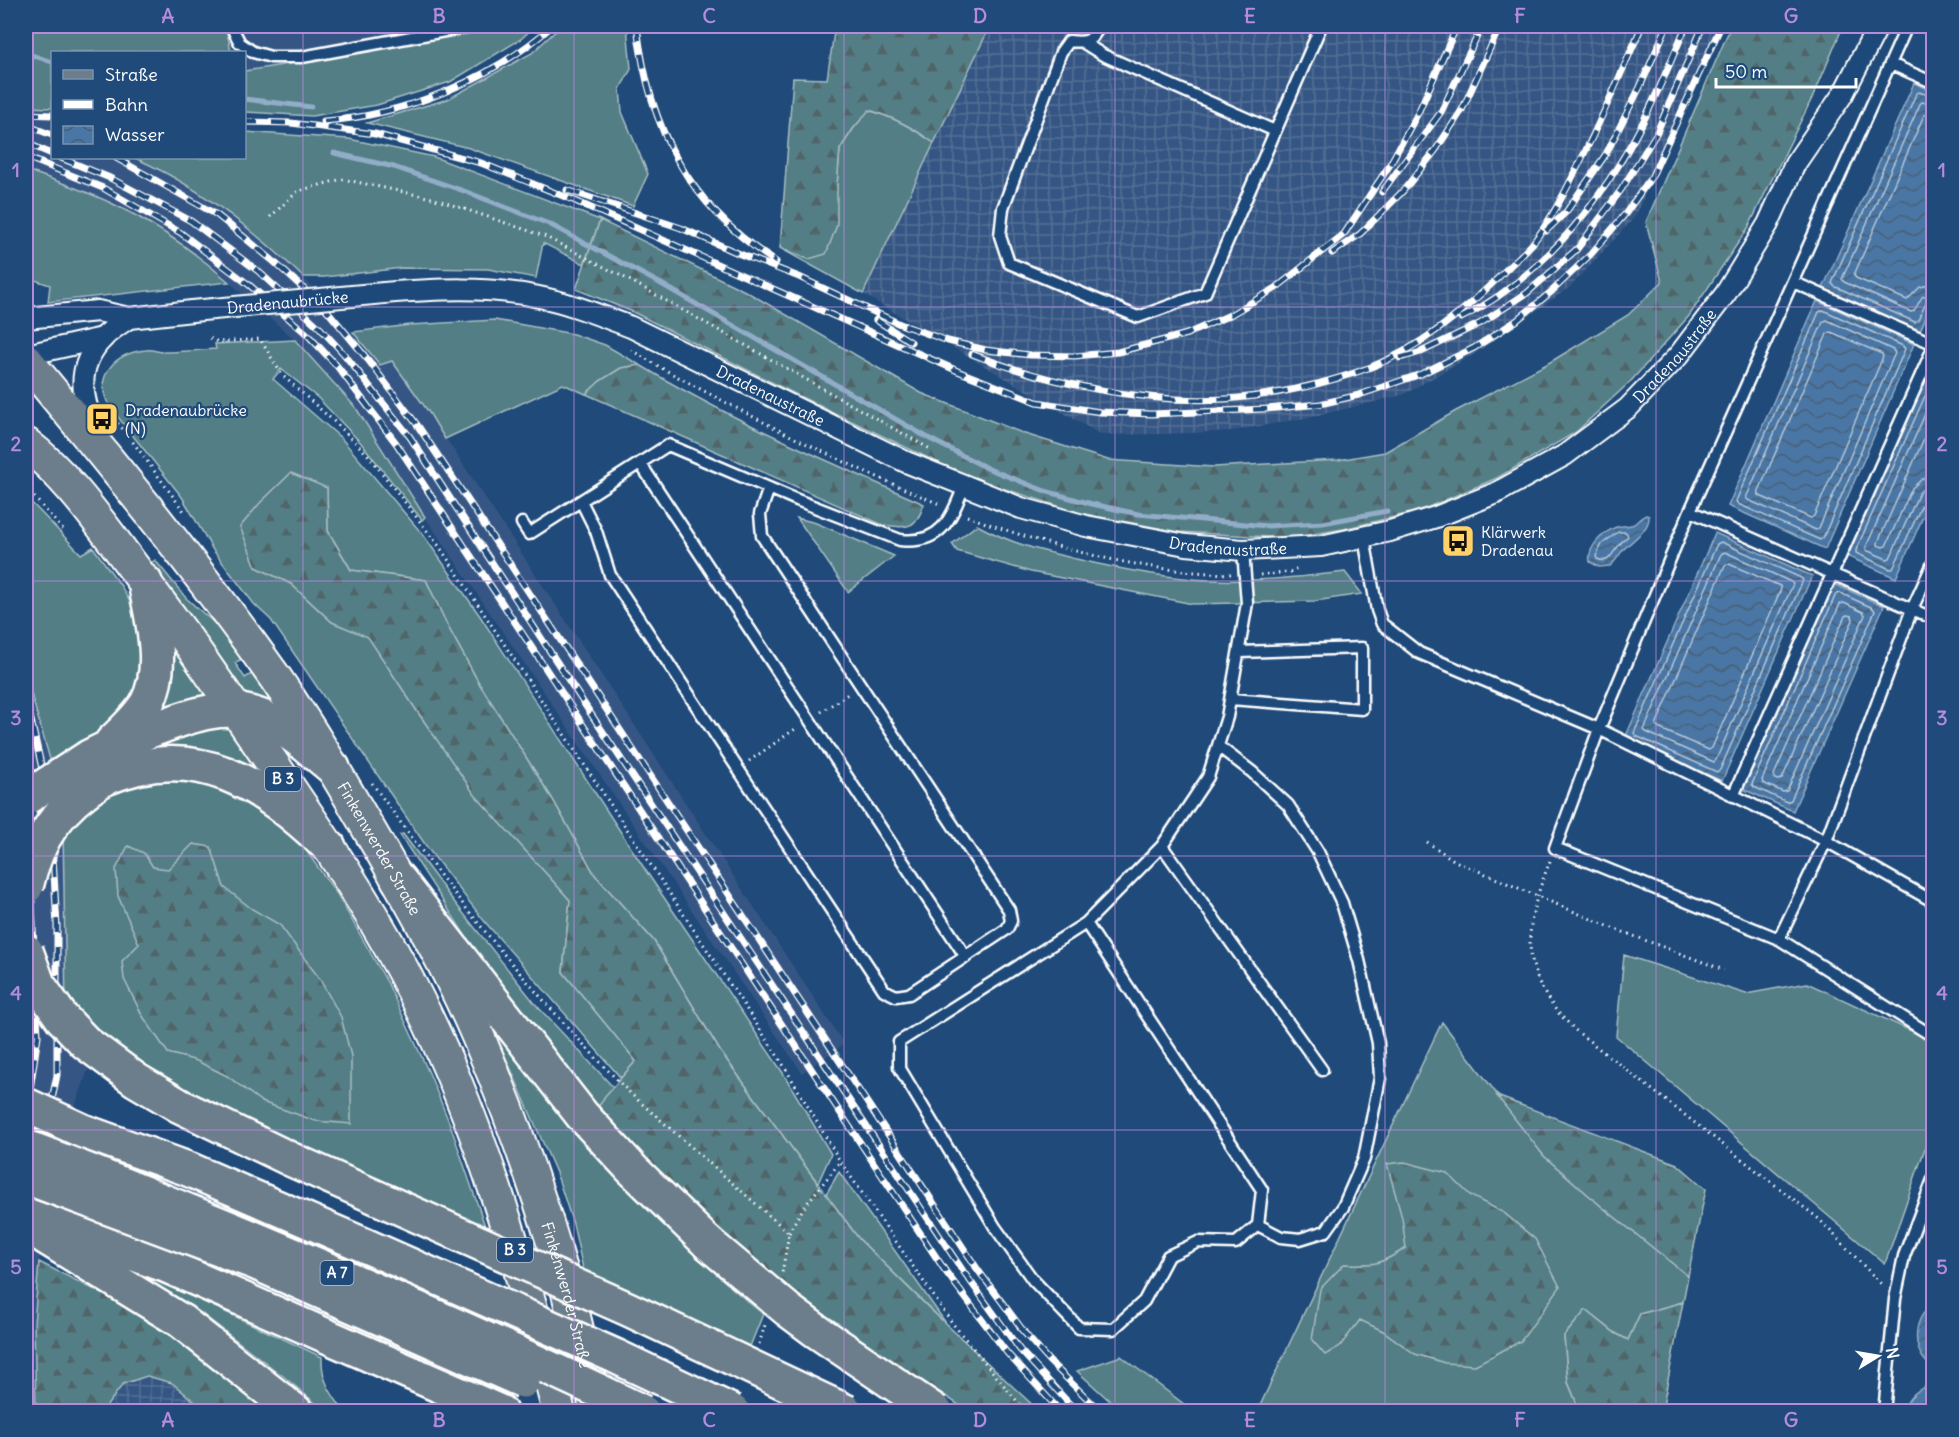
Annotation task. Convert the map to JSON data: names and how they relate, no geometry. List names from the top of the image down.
{
  "streets": {
    "highway": ["A 7"],
    "main road": ["B 3", "Finkenwerder Straße"],
    "street": ["Dradenaubrücke", "Dradenaustraße"]
  },
  "crossings": [
    ["Dradenaubrücke", "Dradenaustraße"]
  ],
  "places": {
    "bus stop": ["Dradenaubrücke (N)", "Klärwerk Dradenau"]
  },
  "legend": ["Straße", "Bahn", "Wasser"],
  "scale_bar": "50 m",
  "north": "right",
  "grid": {
    "columns": [
      "A",
      "B",
      "C",
      "D",
      "E",
      "F",
      "G"
    ],
    "rows": [
      "1",
      "2",
      "3",
      "4",
      "5"
    ]
  }
}
